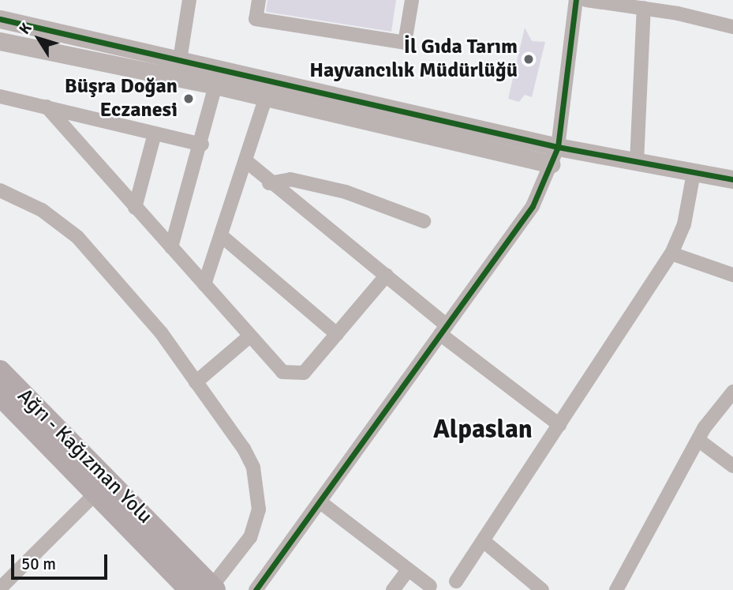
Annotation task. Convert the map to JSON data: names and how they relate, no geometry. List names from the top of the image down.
{
  "streets": {
    "main road": ["Ağrı - Kağızman Yolu"]
  },
  "districts": ["Alpaslan"],
  "places": ["İl Gıda Tarım Hayvancılık Müdürlüğü", "Büşra Doğan Eczanesi"],
  "scale_bar": "50 m",
  "north": "top left"
}
